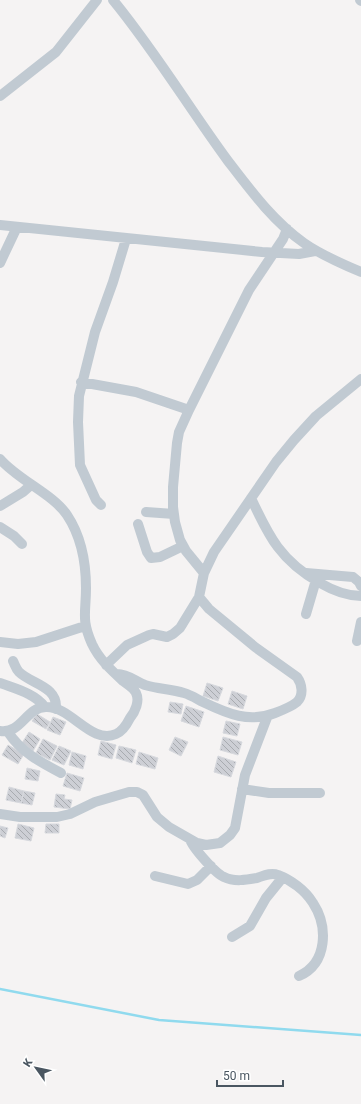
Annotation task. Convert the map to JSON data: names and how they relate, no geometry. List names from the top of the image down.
{
  "scale_bar": "50 m",
  "north": "top left"
}
